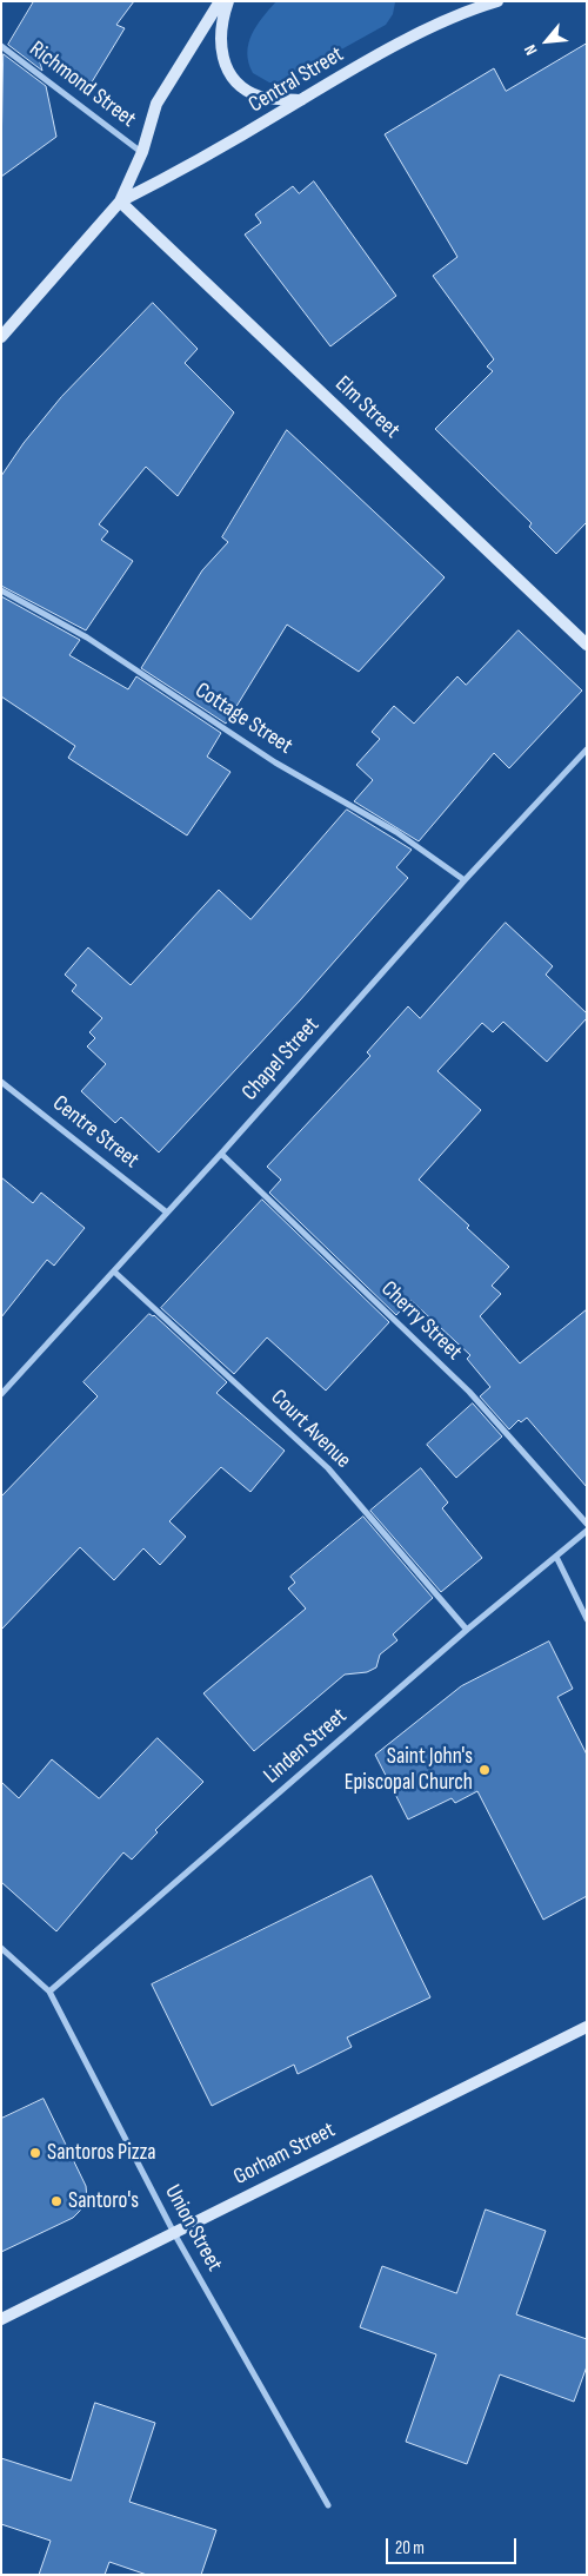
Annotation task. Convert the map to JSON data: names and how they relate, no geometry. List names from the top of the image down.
{
  "streets": {
    "street": [
      "Central Street",
      "Richmond Street",
      "Elm Street",
      "Cottage Street",
      "Chapel Street",
      "Centre Street",
      "Cherry Street",
      "Court Avenue",
      "Linden Street",
      "Gorham Street",
      "Union Street"
    ]
  },
  "crossings": [
    ["Central Street", "Richmond Street"],
    ["Central Street", "Elm Street"],
    ["Cottage Street", "Chapel Street"],
    ["Chapel Street", "Centre Street"],
    ["Chapel Street", "Cherry Street"],
    ["Chapel Street", "Court Avenue"],
    ["Court Avenue", "Linden Street"],
    ["Linden Street", "Union Street"],
    ["Gorham Street", "Union Street"]
  ],
  "places": ["Saint John's Episcopal Church", "Santoros Pizza", "Santoro's"],
  "scale_bar": "20 m",
  "north": "bottom left"
}
